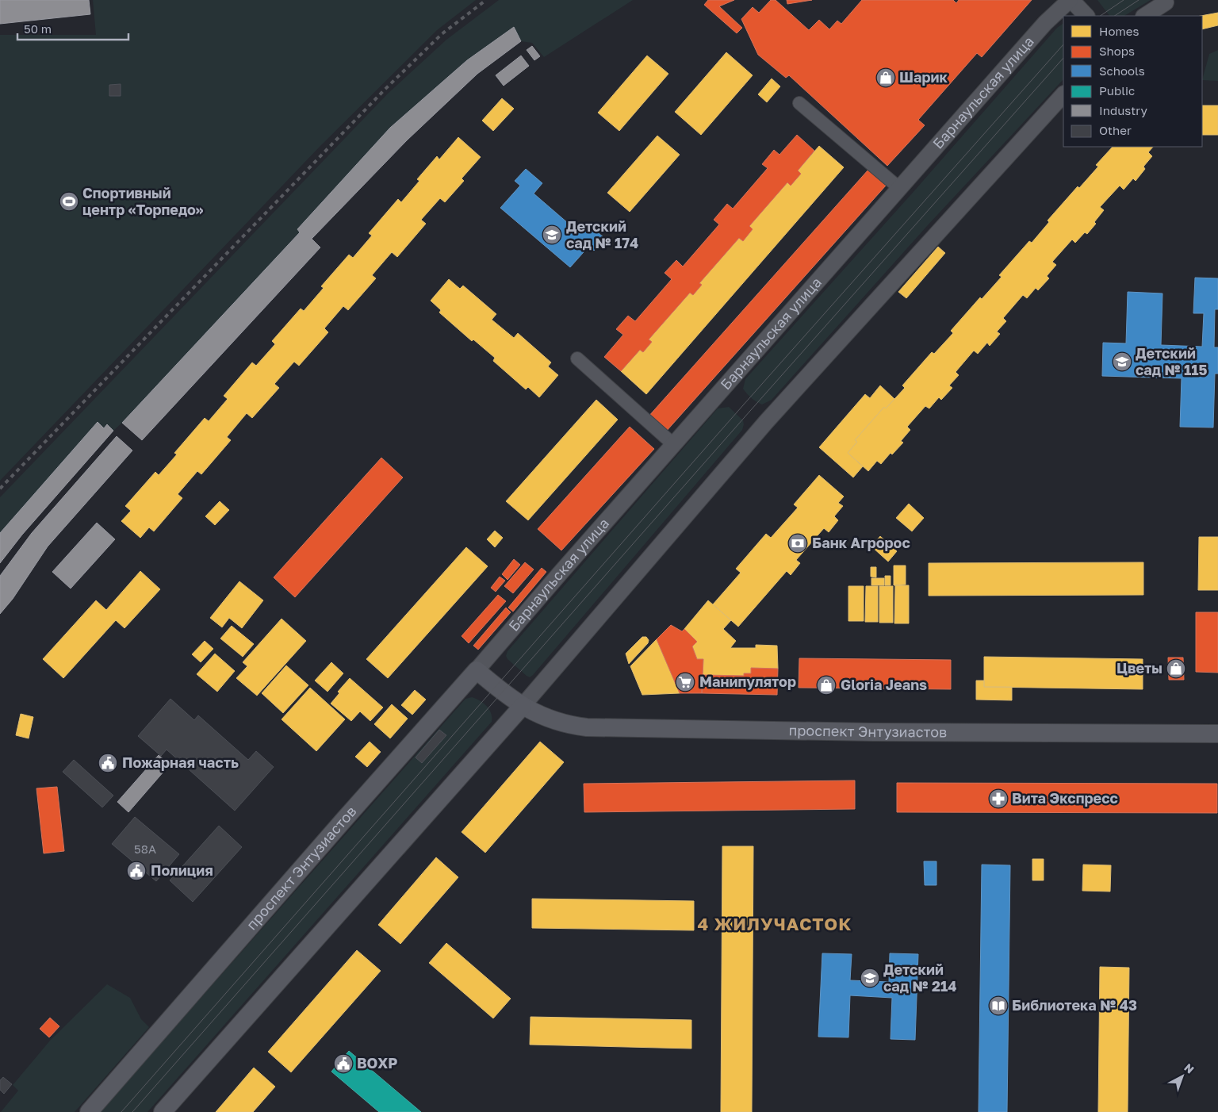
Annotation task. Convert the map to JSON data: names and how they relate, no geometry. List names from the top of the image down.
{
  "streets": {
    "main road": ["проспект Энтузиастов"],
    "street": ["Барнаульская улица"]
  },
  "crossings": [
    ["Барнаульская улица", "проспект Энтузиастов"]
  ],
  "districts": ["4 ЖИЛУЧАСТОК"],
  "places": {
    "shop": ["Шарик", "Цветы", "Gloria Jeans"],
    "sports": ["Спортивный центр «Торпедо»"],
    "school or university": ["Детский сад № 174", "Детский сад № 115", "Детский сад № 214"],
    "bank": ["Банк Агророс"],
    "supermarket": ["Манипулятор"],
    "public building": ["Пожарная часть", "Полиция", "ВОХР"],
    "pharmacy": ["Вита Экспресс"],
    "library": ["Библиотека № 43"]
  },
  "house_numbers": ["58А"],
  "legend": [
    "Homes",
    "Shops",
    "Schools",
    "Public",
    "Industry",
    "Other"
  ],
  "scale_bar": "50 m",
  "north": "top right"
}
